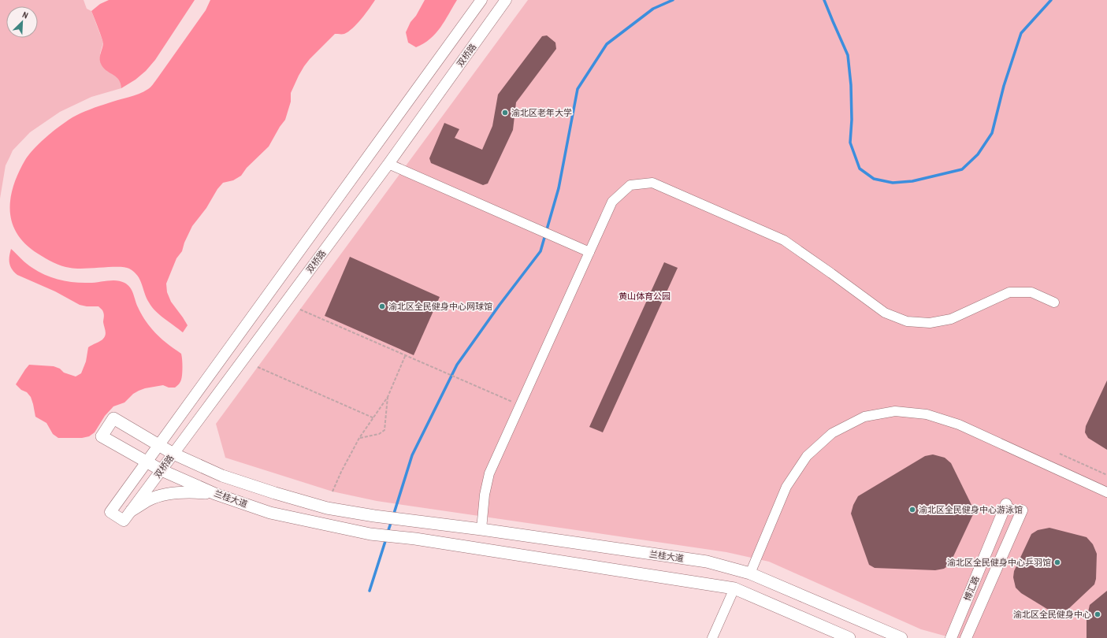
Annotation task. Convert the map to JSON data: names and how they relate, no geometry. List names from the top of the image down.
{
  "streets": {
    "main road": ["双桥路", "兰桂大道", "博汇路"]
  },
  "crossings": [
    ["双桥路", "兰桂大道"]
  ],
  "parks": ["黄山体育公园"],
  "places": [
    "渝北区老年大学",
    "渝北区全民健身中心网球馆",
    "渝北区全民健身中心游泳馆",
    "渝北区全民健身中心乒羽馆",
    "渝北区全民健身中心"
  ],
  "north": "top right"
}
